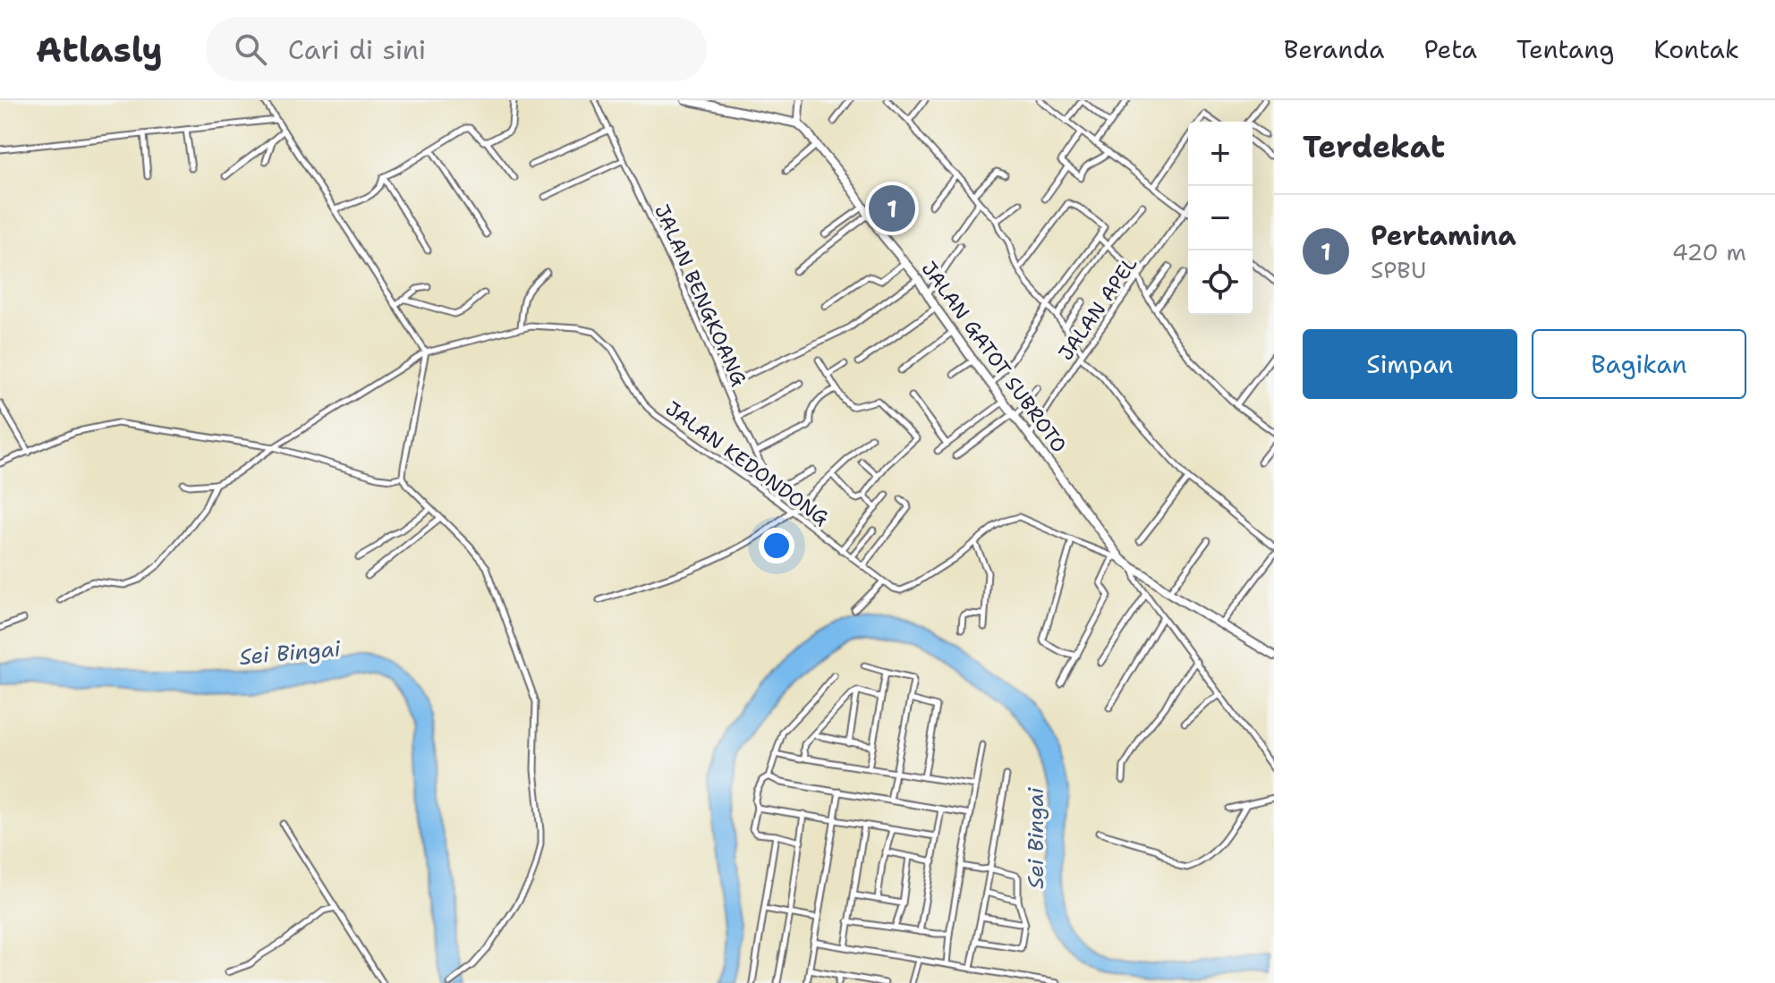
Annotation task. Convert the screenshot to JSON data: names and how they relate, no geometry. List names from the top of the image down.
{
  "streets": {
    "main road": ["JALAN GATOT SUBROTO"],
    "street": ["JALAN BENGKOANG", "JALAN APEL", "JALAN KEDONDONG"]
  },
  "crossings": [
    ["JALAN BENGKOANG", "JALAN KEDONDONG"],
    ["JALAN APEL", "JALAN GATOT SUBROTO"]
  ],
  "water": ["Sei Bingai"],
  "page": {
    "header": "Atlasly",
    "search": "Cari di sini",
    "nav": [
      "Beranda",
      "Peta",
      "Tentang",
      "Kontak"
    ],
    "heading": "Terdekat",
    "map_buttons": ["+", "−"],
    "pins": "1",
    "list": [
      {
        "mark": "1",
        "name": "Pertamina",
        "note": "SPBU",
        "value": "420 m"
      }
    ],
    "buttons": ["Simpan", "Bagikan"]
  }
}
